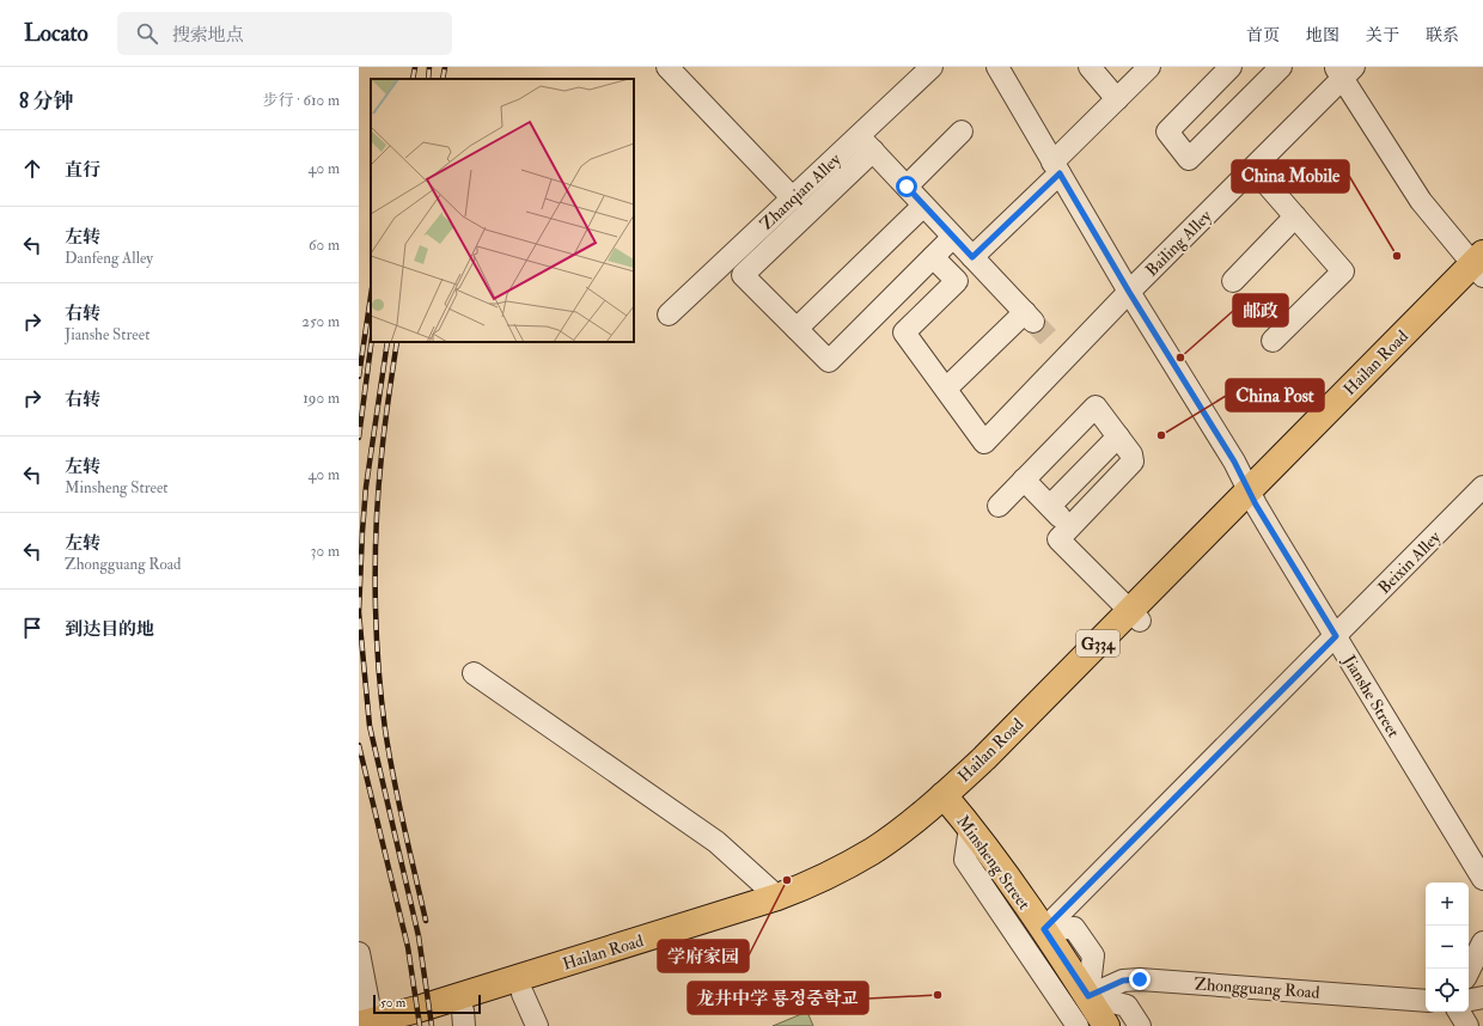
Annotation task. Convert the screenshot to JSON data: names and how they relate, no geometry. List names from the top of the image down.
{
  "streets": {
    "main road": ["Hailan Road", "G334", "Minsheng Street"],
    "street": [
      "Zhanqian Alley",
      "Bailing Alley",
      "Beixin Alley",
      "Jianshe Street",
      "Zhongguang Road"
    ]
  },
  "crossings": [
    ["Bailing Alley", "Jianshe Street"],
    ["Hailan Road", "Jianshe Street"],
    ["Hailan Road", "Minsheng Street"],
    ["Beixin Alley", "Jianshe Street"],
    ["Beixin Alley", "Minsheng Street"],
    ["Minsheng Street", "Zhongguang Road"]
  ],
  "places": [
    "China Mobile",
    "邮政",
    "China Post",
    "学府家园",
    "龙井中学 룡정중학교"
  ],
  "scale_bar": "50 m",
  "page": {
    "header": "Locato",
    "search": "搜索地点",
    "nav": [
      "首页",
      "地图",
      "关于",
      "联系"
    ],
    "heading": ["8 分钟", "步行 · 610 m"],
    "list": [
      ["直行", "40 m"],
      ["左转", "Danfeng Alley", "60 m"],
      ["右转", "Jianshe Street", "250 m"],
      ["右转", "190 m"],
      ["左转", "Minsheng Street", "40 m"],
      ["左转", "Zhongguang Road", "30 m"],
      "到达目的地"
    ],
    "map_buttons": ["+", "−"],
    "scale": "50 m"
  }
}
